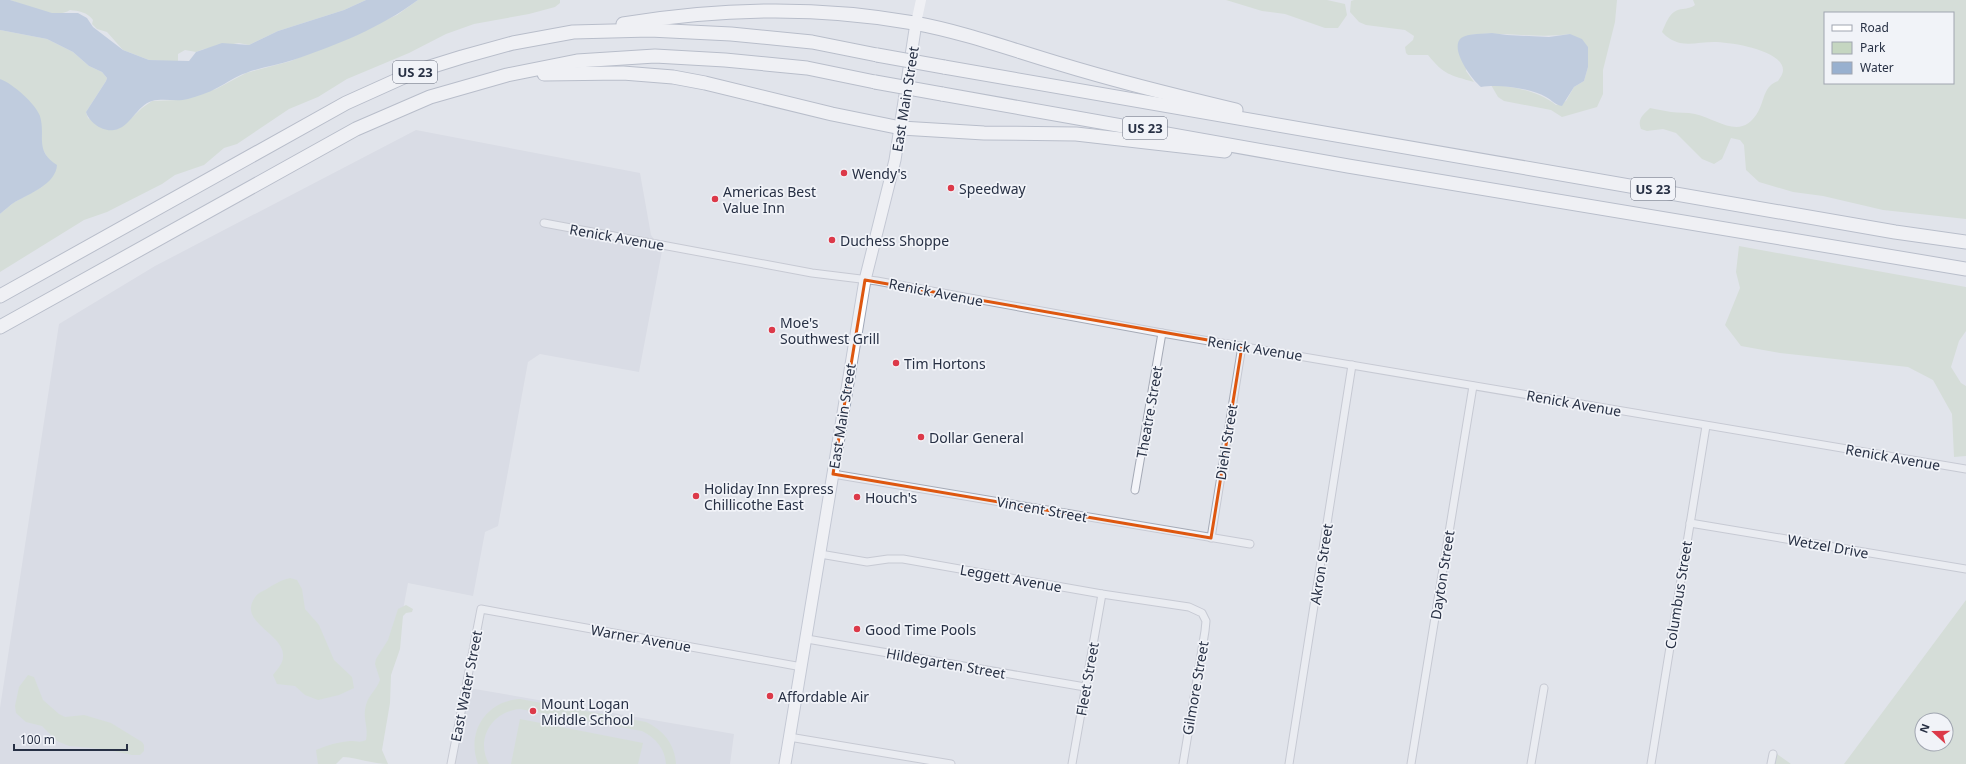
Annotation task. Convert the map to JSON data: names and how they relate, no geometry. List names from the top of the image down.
{
  "streets": {
    "highway": ["US 23"],
    "main road": ["East Main Street"],
    "street": [
      "Renick Avenue",
      "Theatre Street",
      "Diehl Street",
      "Vincent Street",
      "Wetzel Drive",
      "Akron Street",
      "Dayton Street",
      "Leggett Avenue",
      "Columbus Street",
      "Warner Avenue",
      "Hildegarten Street",
      "Fleet Street",
      "East Water Street",
      "Gilmore Street"
    ]
  },
  "crossings": [
    ["East Main Street", "Renick Avenue"],
    ["East Main Street", "Vincent Street"],
    ["East Main Street", "Leggett Avenue"],
    ["East Main Street", "Warner Avenue"],
    ["East Main Street", "Hildegarten Street"],
    ["Renick Avenue", "Theatre Street"],
    ["Renick Avenue", "Diehl Street"],
    ["Renick Avenue", "Akron Street"],
    ["Renick Avenue", "Dayton Street"],
    ["Renick Avenue", "Columbus Street"],
    ["Diehl Street", "Vincent Street"],
    ["Wetzel Drive", "Columbus Street"],
    ["Leggett Avenue", "Fleet Street"],
    ["Leggett Avenue", "Gilmore Street"],
    ["Warner Avenue", "East Water Street"],
    ["Hildegarten Street", "Fleet Street"]
  ],
  "places": [
    "Wendy's",
    "Speedway",
    "Americas Best Value Inn",
    "Duchess Shoppe",
    "Moe's Southwest Grill",
    "Tim Hortons",
    "Dollar General",
    "Holiday Inn Express Chillicothe East",
    "Houch's",
    "Good Time Pools",
    "Affordable Air",
    "Mount Logan Middle School"
  ],
  "legend": ["Road", "Park", "Water"],
  "scale_bar": "100 m",
  "north": "left"
}
